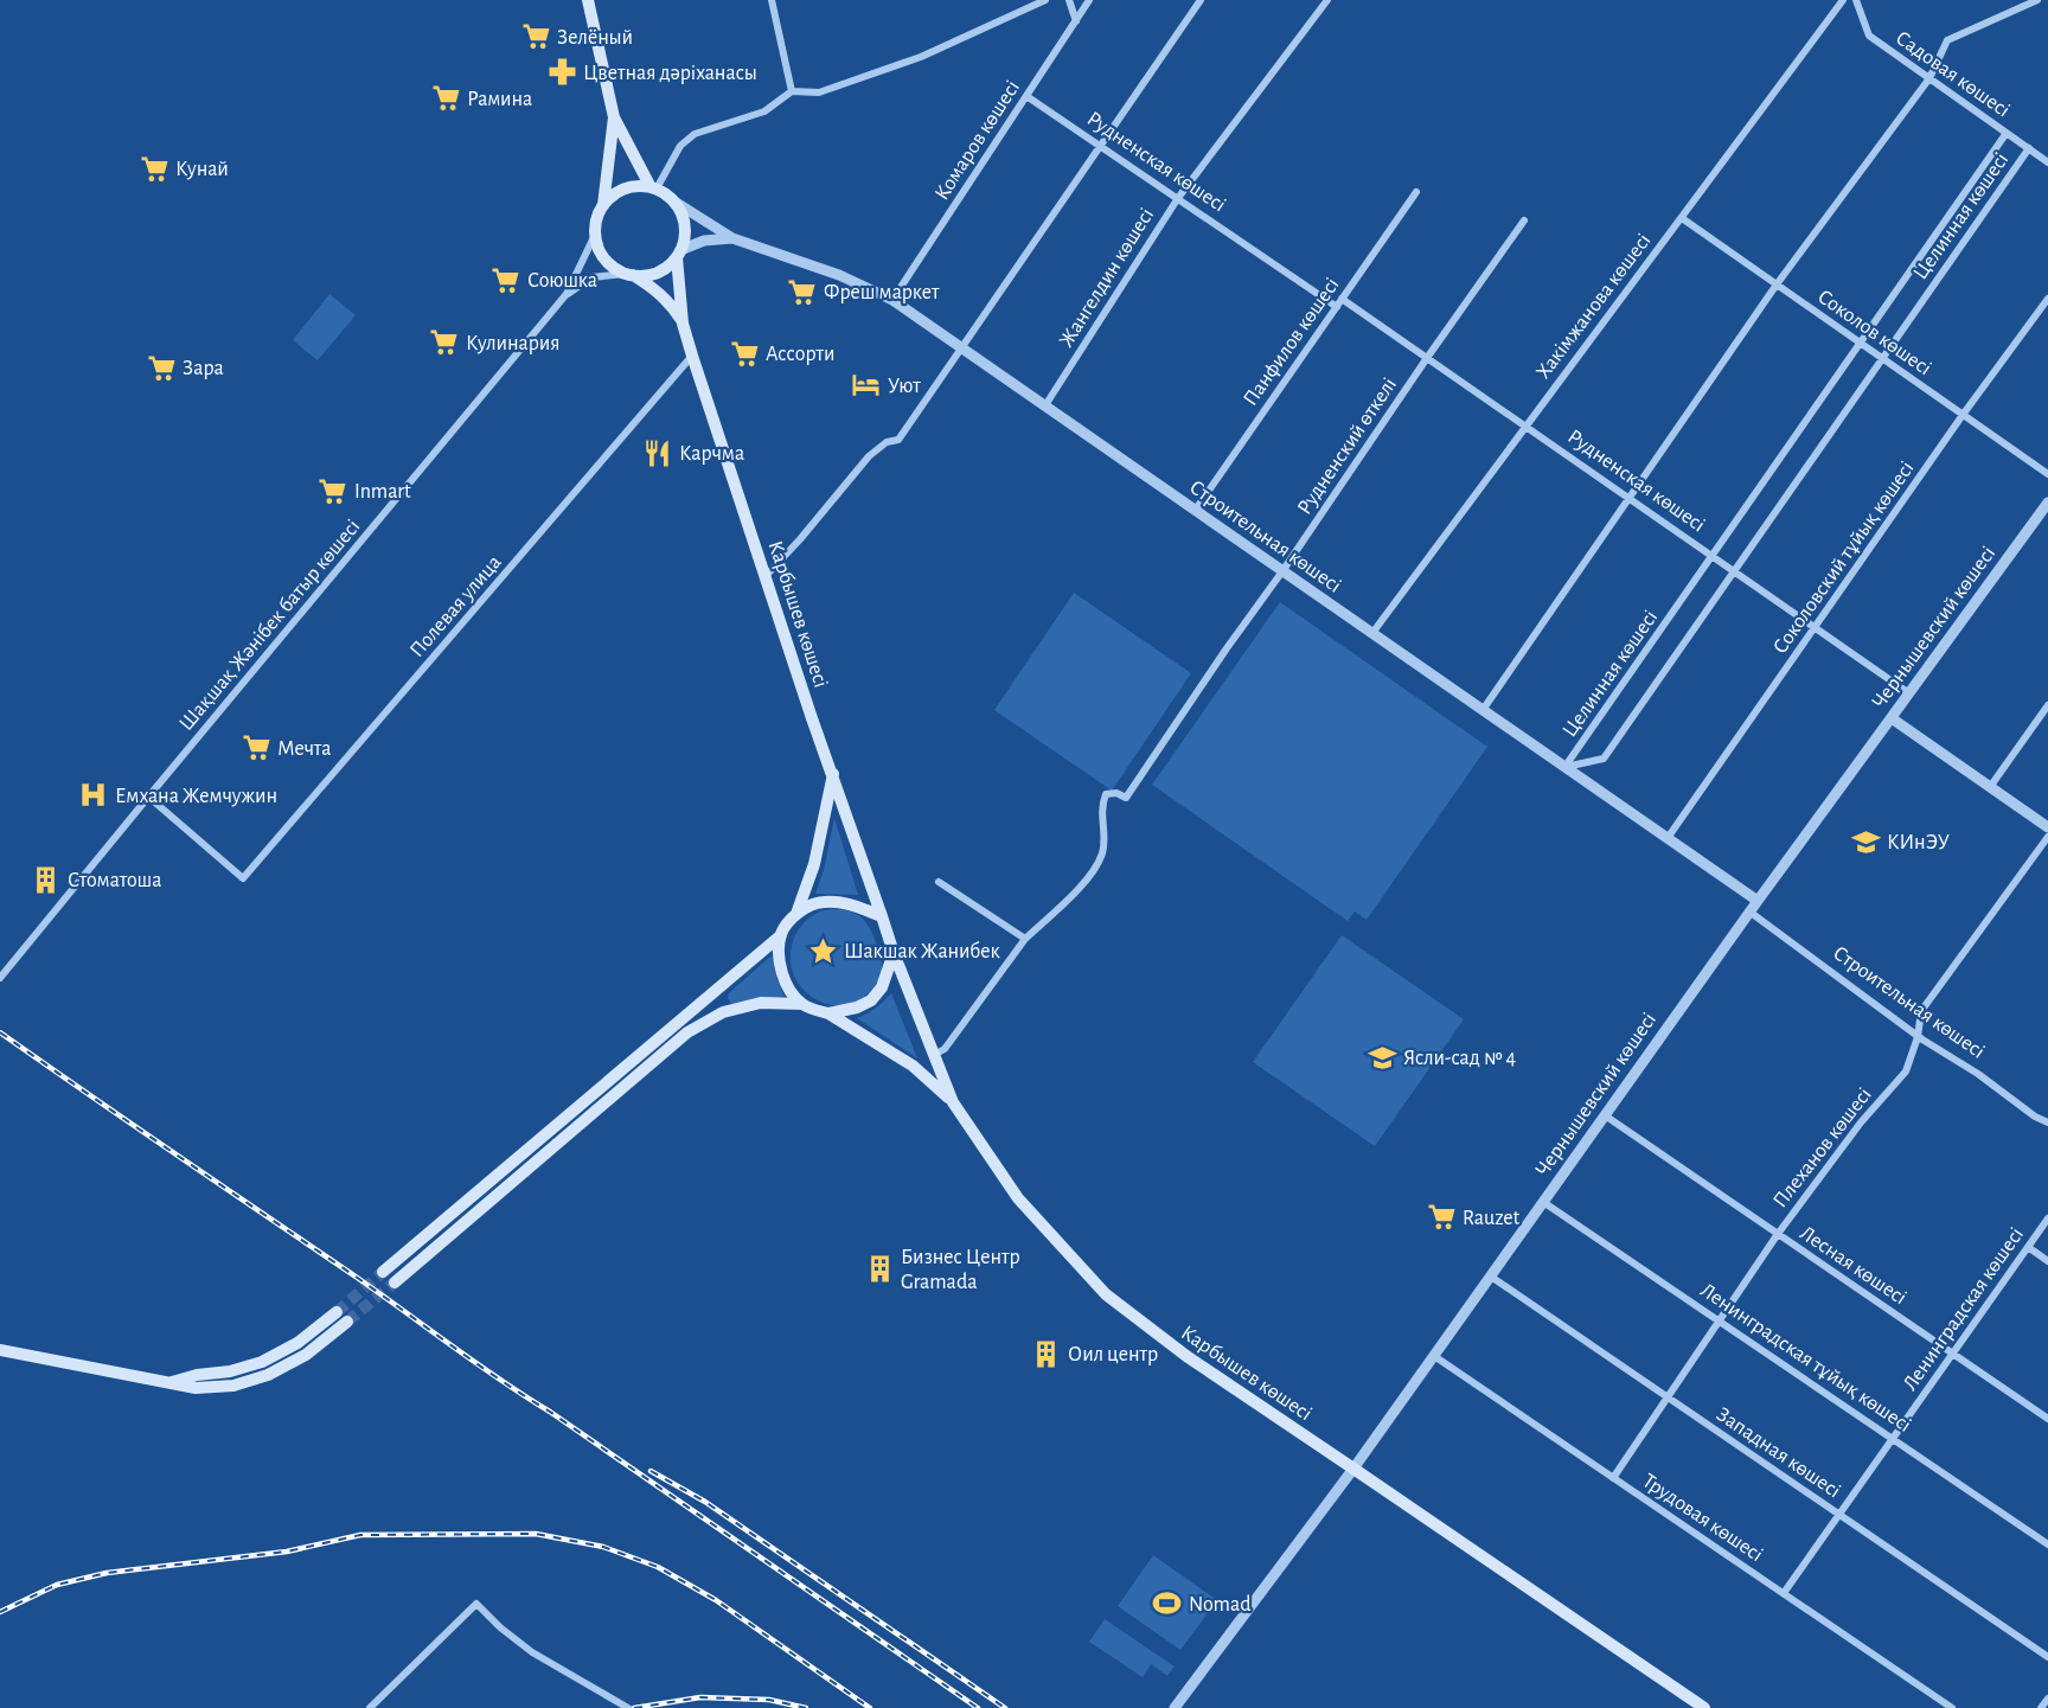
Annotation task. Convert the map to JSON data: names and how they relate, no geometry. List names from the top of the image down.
{
  "streets": {
    "main road": ["Карбышев көшесі"],
    "street": [
      "Садовая көшесі",
      "Комаров көшесі",
      "Рудненская көшесі",
      "Целинная көшесі",
      "Жангелдин көшесі",
      "Хакімжанова көшесі",
      "Соколов көшесі",
      "Панфилов көшесі",
      "Рудненский өткелі",
      "Строительная көшесі",
      "Соколовский тұйық көшесі",
      "Полевая улица",
      "Шақшақ Жәнібек батыр көшесі",
      "Чернышевский көшесі",
      "Плеханов көшесі",
      "Лесная көшесі",
      "Ленинградская көшесі",
      "Ленинградская тұйық көшесі",
      "Западная көшесі",
      "Трудовая көшесі"
    ]
  },
  "crossings": [
    ["Садовая көшесі", "Целинная көшесі"],
    ["Комаров көшесі", "Рудненская көшесі"],
    ["Комаров көшесі", "Строительная көшесі"],
    ["Рудненская көшесі", "Целинная көшесі"],
    ["Рудненская көшесі", "Жангелдин көшесі"],
    ["Рудненская көшесі", "Хакімжанова көшесі"],
    ["Рудненская көшесі", "Панфилов көшесі"],
    ["Рудненская көшесі", "Рудненский өткелі"],
    ["Рудненская көшесі", "Соколовский тұйық көшесі"],
    ["Рудненская көшесі", "Чернышевский көшесі"],
    ["Целинная көшесі", "Соколов көшесі"],
    ["Целинная көшесі", "Строительная көшесі"],
    ["Жангелдин көшесі", "Строительная көшесі"],
    ["Хакімжанова көшесі", "Соколов көшесі"],
    ["Хакімжанова көшесі", "Строительная көшесі"],
    ["Соколов көшесі", "Соколовский тұйық көшесі"],
    ["Панфилов көшесі", "Строительная көшесі"],
    ["Рудненский өткелі", "Строительная көшесі"],
    ["Строительная көшесі", "Соколовский тұйық көшесі"],
    ["Строительная көшесі", "Чернышевский көшесі"],
    ["Строительная көшесі", "Плеханов көшесі"],
    ["Полевая улица", "Карбышев көшесі"],
    ["Полевая улица", "Шақшақ Жәнібек батыр көшесі"],
    ["Карбышев көшесі", "Чернышевский көшесі"],
    ["Чернышевский көшесі", "Лесная көшесі"],
    ["Чернышевский көшесі", "Ленинградская тұйық көшесі"],
    ["Чернышевский көшесі", "Западная көшесі"],
    ["Чернышевский көшесі", "Трудовая көшесі"],
    ["Плеханов көшесі", "Лесная көшесі"],
    ["Плеханов көшесі", "Ленинградская тұйық көшесі"],
    ["Плеханов көшесі", "Западная көшесі"],
    ["Плеханов көшесі", "Трудовая көшесі"],
    ["Лесная көшесі", "Ленинградская көшесі"],
    ["Ленинградская көшесі", "Ленинградская тұйық көшесі"],
    ["Ленинградская көшесі", "Западная көшесі"],
    ["Ленинградская көшесі", "Трудовая көшесі"]
  ],
  "places": {
    "supermarket": [
      "Зелёный",
      "Рамина",
      "Кунай",
      "Союшка",
      "Фреш маркет",
      "Кулинария",
      "Ассорти",
      "Зара",
      "Inmart",
      "Мечта",
      "Rauzet"
    ],
    "pharmacy": ["Цветная дәріханасы"],
    "hotel": ["Уют"],
    "restaurant": ["Карчма"],
    "hospital": ["Емхана Жемчужин"],
    "school or university": ["КИнЭУ", "Ясли-сад № 4"],
    "building": ["Стоматоша", "Бизнес Центр Gramada", "Оил центр"],
    "place": ["Шакшак Жанибек"],
    "sports": ["Nomad"]
  }
}
